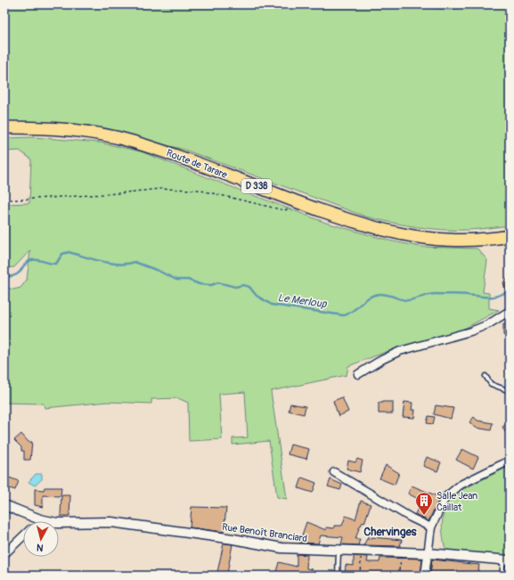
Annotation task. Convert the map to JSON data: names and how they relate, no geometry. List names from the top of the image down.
{
  "streets": {
    "main road": ["Route de Tarare", "D 338"],
    "street": ["Rue Benoît Branciard"]
  },
  "districts": ["Chervinges"],
  "water": ["Le Merloup"],
  "places": {
    "building": ["Salle Jean Caillat"]
  },
  "north": "bottom"
}
